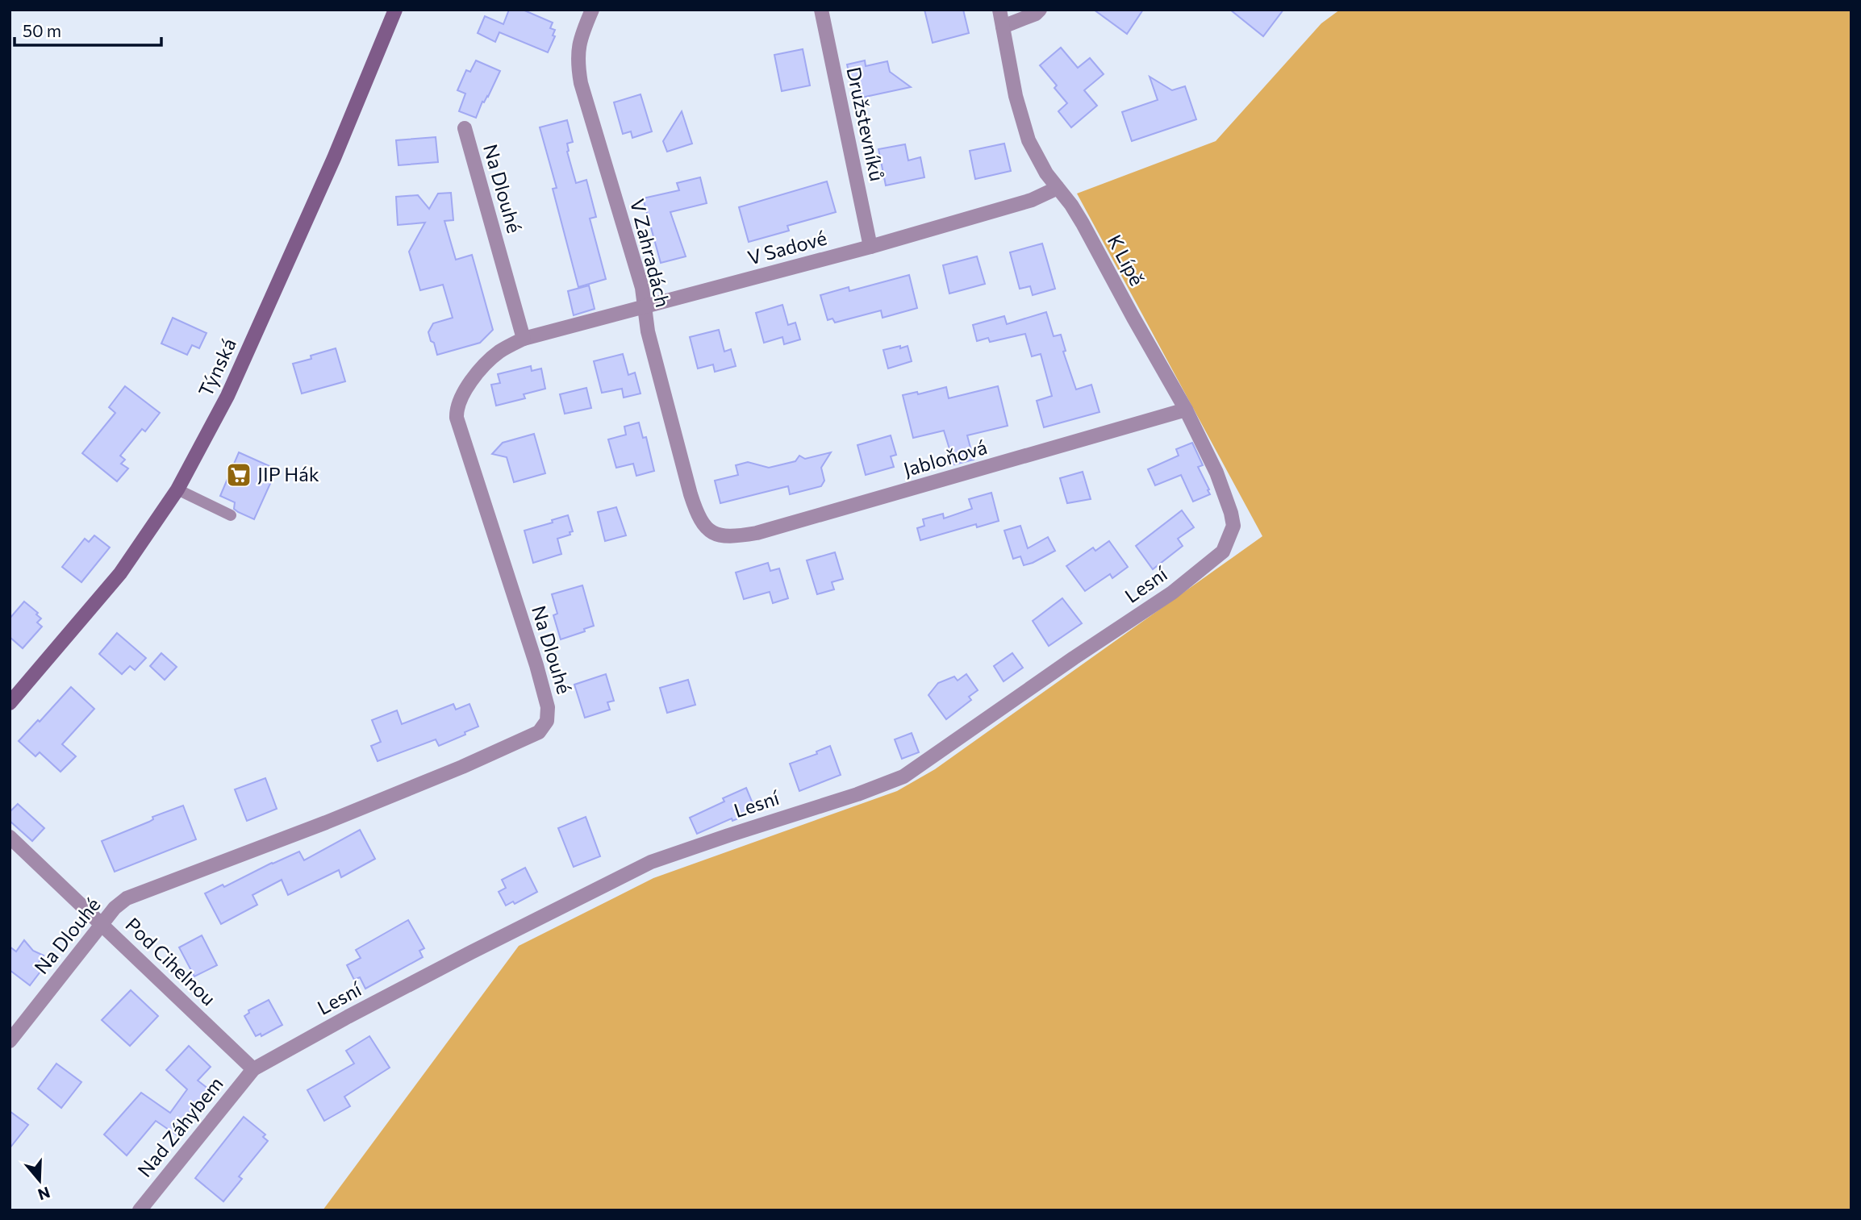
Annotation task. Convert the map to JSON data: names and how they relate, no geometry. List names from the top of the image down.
{
  "streets": {
    "main road": ["Týnská"],
    "street": [
      "Družstevníků",
      "Na Dlouhé",
      "V Sadové",
      "V Zahradách",
      "K Lípě",
      "Jabloňová",
      "Lesní",
      "Pod Cihelnou",
      "Nad Záhybem"
    ]
  },
  "crossings": [
    ["Družstevníků", "V Sadové"],
    ["Na Dlouhé", "V Sadové"],
    ["Na Dlouhé", "Pod Cihelnou"],
    ["V Sadové", "V Zahradách"],
    ["V Sadové", "K Lípě"],
    ["V Zahradách", "Jabloňová"],
    ["K Lípě", "Jabloňová"],
    ["K Lípě", "Lesní"],
    ["Lesní", "Pod Cihelnou"],
    ["Lesní", "Nad Záhybem"],
    ["Pod Cihelnou", "Nad Záhybem"]
  ],
  "places": {
    "supermarket": ["JIP Hák"]
  },
  "scale_bar": "50 m",
  "north": "bottom"
}
